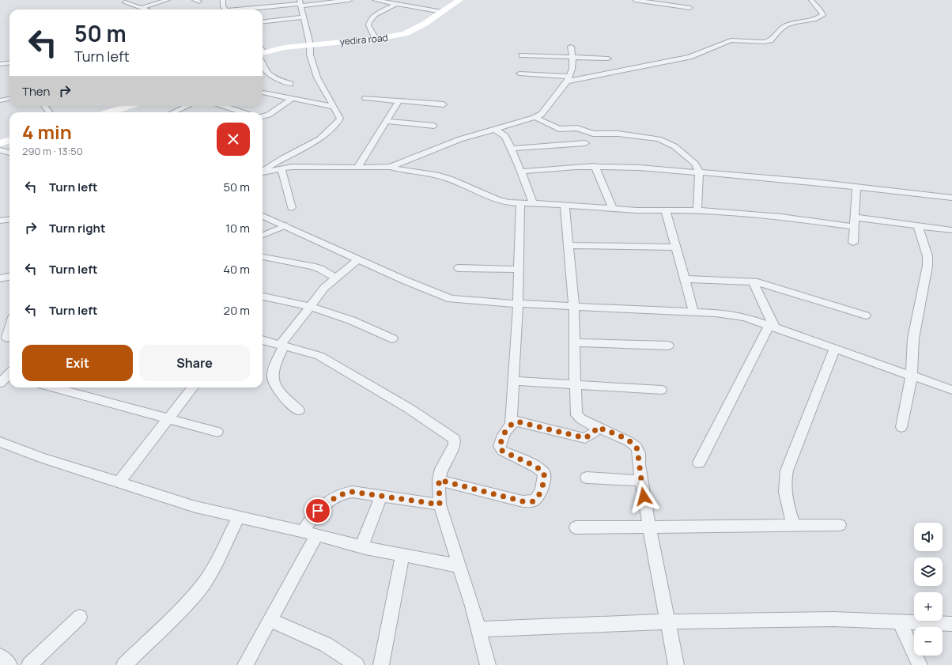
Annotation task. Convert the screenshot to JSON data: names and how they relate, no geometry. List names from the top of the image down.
{
  "streets": {
    "main road": ["yedira road"]
  },
  "page": {
    "turn": ["50 m", "Turn left"],
    "then": "Then",
    "heading": ["4 min", "290 m · 13:50"],
    "list": [
      {
        "name": "Turn left",
        "value": "50 m"
      },
      {
        "name": "Turn right",
        "value": "10 m"
      },
      {
        "name": "Turn left",
        "value": "40 m"
      },
      {
        "name": "Turn left",
        "value": "20 m"
      }
    ],
    "buttons": ["Exit", "Share"],
    "map_buttons": ["+", "−"]
  }
}
